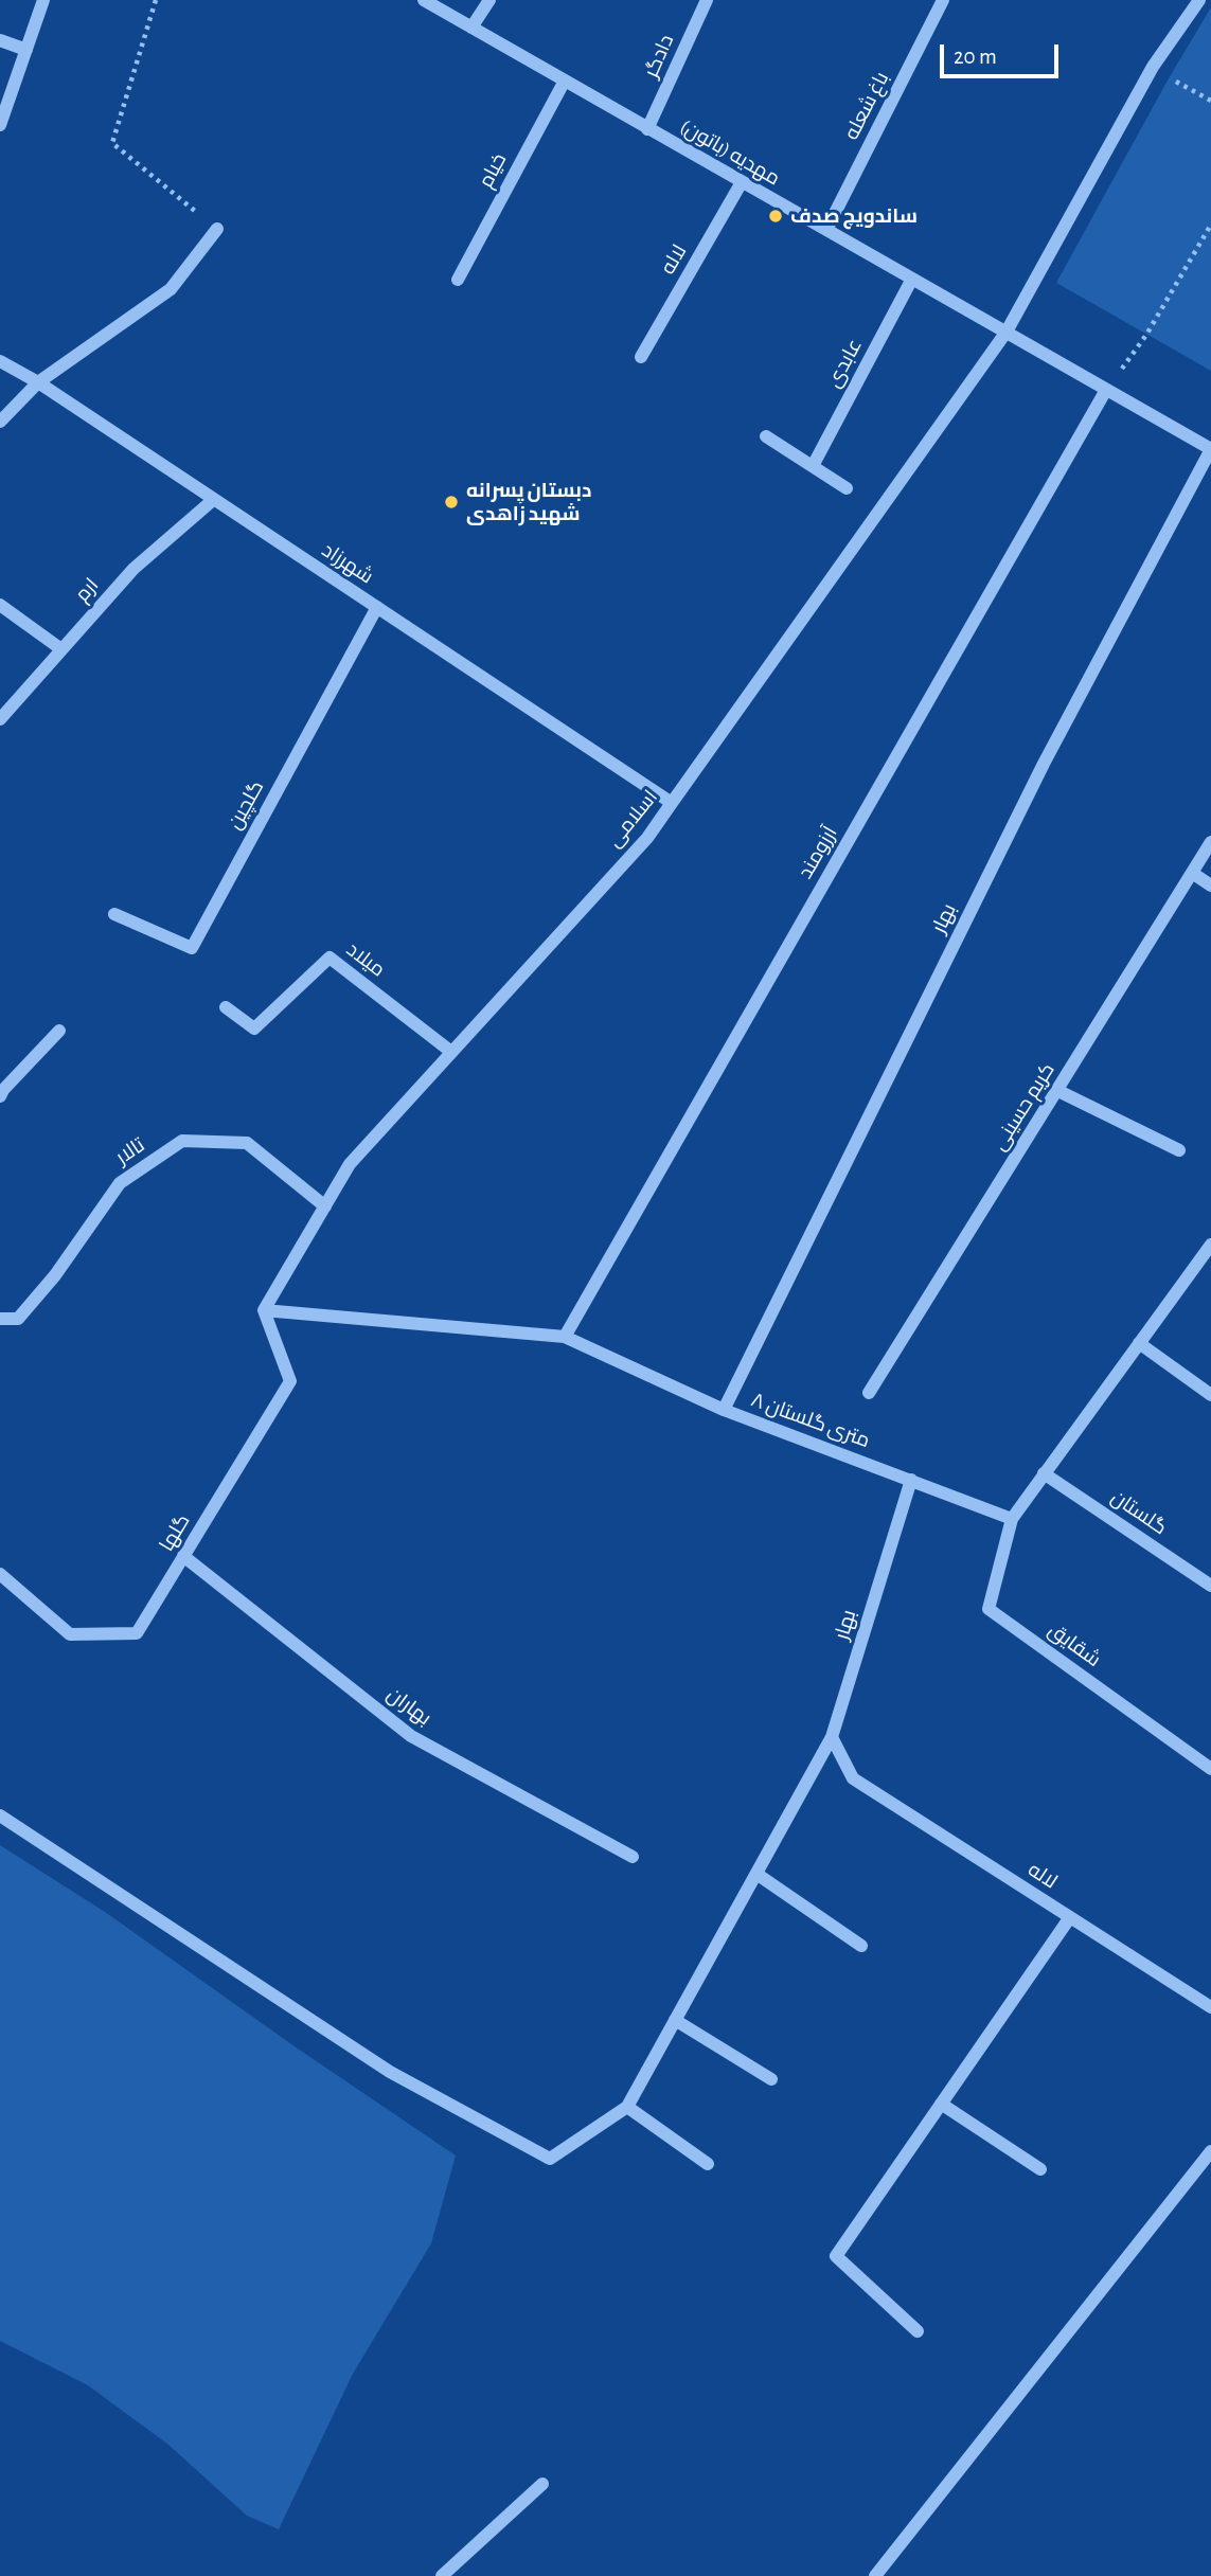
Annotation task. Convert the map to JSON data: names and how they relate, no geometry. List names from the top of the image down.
{
  "streets": {
    "street": [
      "دادگر",
      "باغ شعله",
      "مهدیه (باتون)",
      "خیام",
      "لاله",
      "عابدی",
      "شهرزاد",
      "ارم",
      "گلچین",
      "اسلامی",
      "آرزومند",
      "بهار",
      "میلاد",
      "کریم حسینی",
      "تالار",
      "۸ متری گلستان",
      "گلستان",
      "گلها",
      "شقایق",
      "بهاران"
    ]
  },
  "crossings": [
    ["دادگر", "مهدیه (باتون)"],
    ["باغ شعله", "مهدیه (باتون)"],
    ["مهدیه (باتون)", "خیام"],
    ["مهدیه (باتون)", "لاله"],
    ["مهدیه (باتون)", "عابدی"],
    ["مهدیه (باتون)", "اسلامی"],
    ["مهدیه (باتون)", "آرزومند"],
    ["مهدیه (باتون)", "بهار"],
    ["لاله", "بهار"],
    ["شهرزاد", "ارم"],
    ["شهرزاد", "گلچین"],
    ["شهرزاد", "اسلامی"],
    ["اسلامی", "میلاد"],
    ["اسلامی", "تالار"],
    ["اسلامی", "۸ متری گلستان"],
    ["اسلامی", "گلها"],
    ["آرزومند", "۸ متری گلستان"],
    ["بهار", "۸ متری گلستان"],
    ["۸ متری گلستان", "گلها"],
    ["۸ متری گلستان", "شقایق"],
    ["گلها", "بهاران"]
  ],
  "places": ["ساندویچ صدف", "دبستان پسرانه شهید زاهدی"],
  "scale_bar": "20 m"
}
